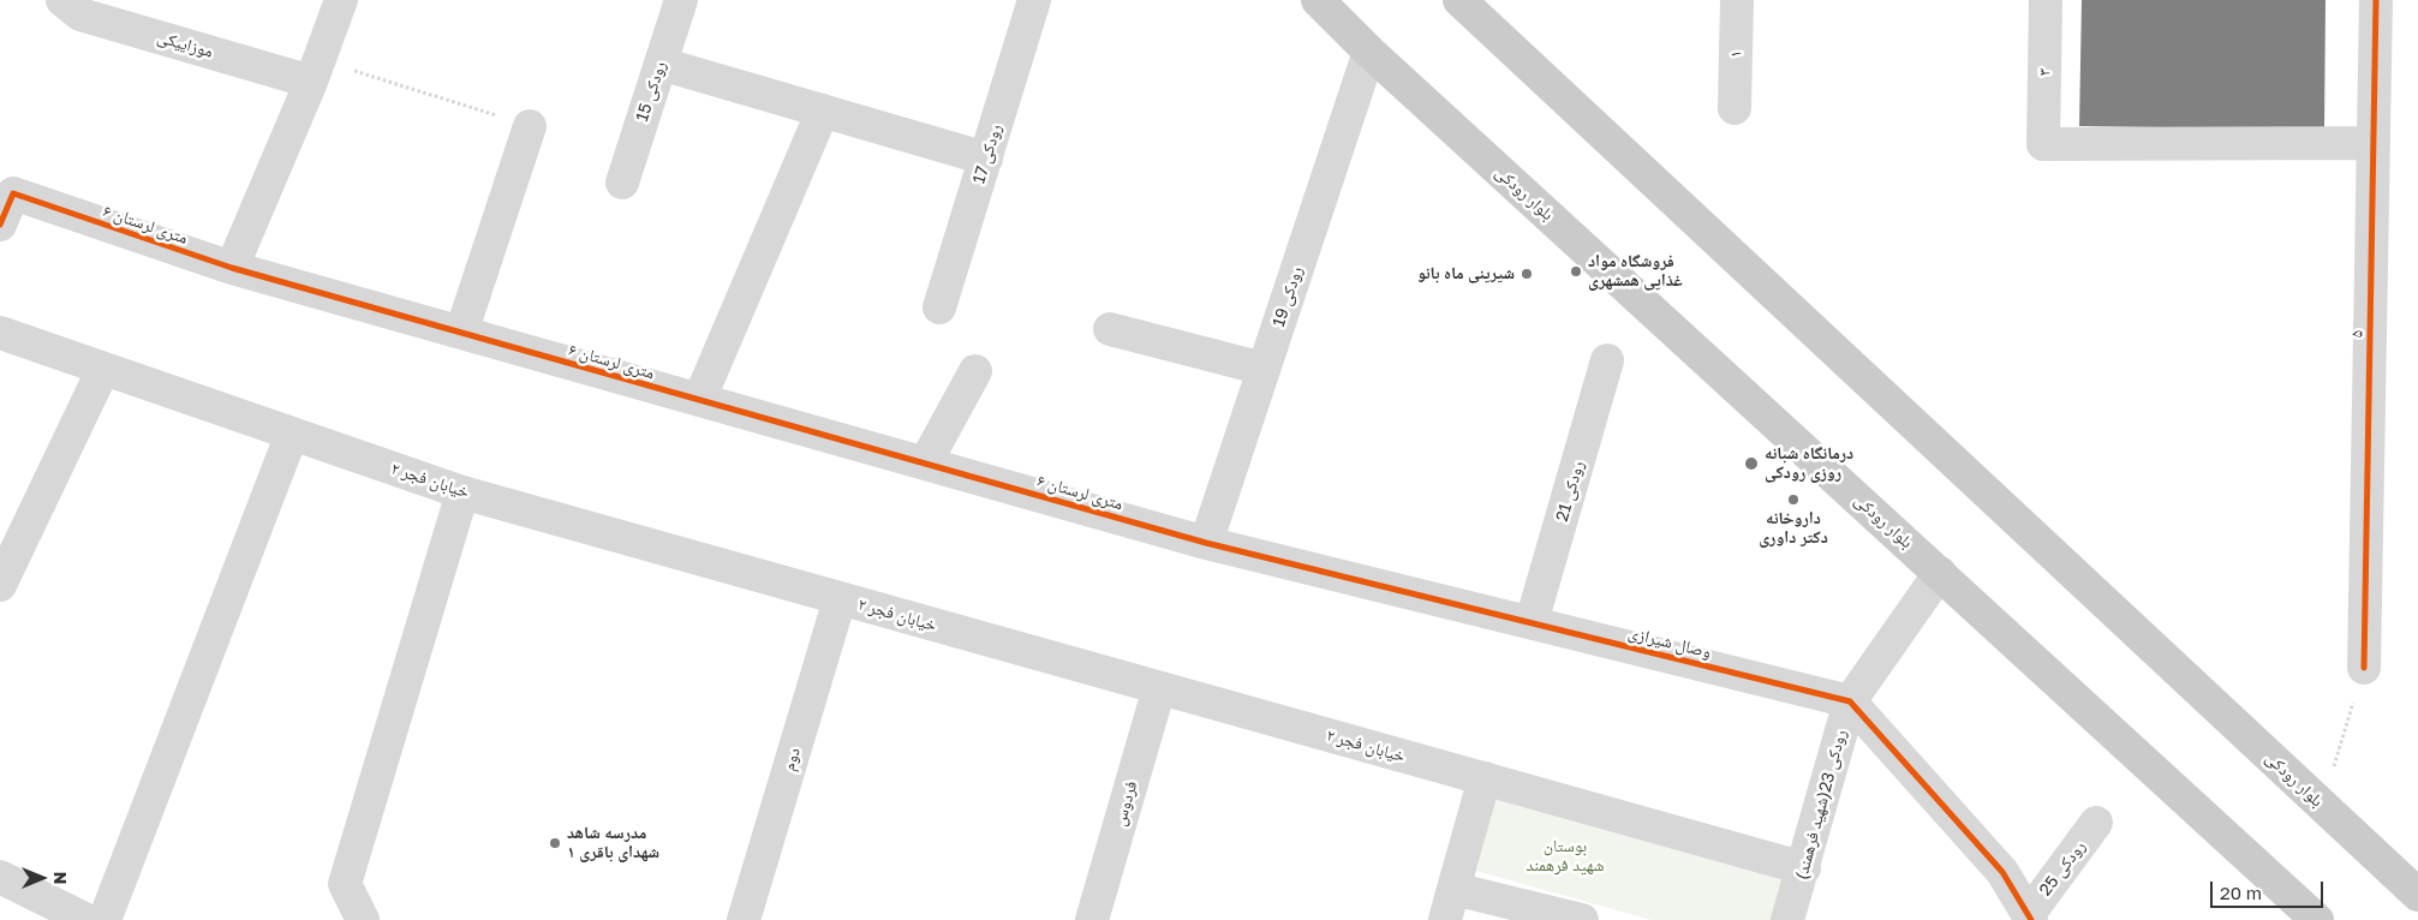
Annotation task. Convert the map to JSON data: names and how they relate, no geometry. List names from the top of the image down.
{
  "streets": {
    "main road": ["بلوار رودکی"],
    "street": [
      "موزاییکی",
      "۱",
      "۳",
      "رودکی 15",
      "رودکی 17",
      "۶ متری لرستان",
      "رودکی 19",
      "۵",
      "خیابان فجر ۲",
      "رودکی 21",
      "وصال شیرازی",
      "دوم",
      "فردوس",
      "رودکی 23(شهید فرهمند)",
      "رودکی 25"
    ]
  },
  "crossings": [
    ["۳", "۵"],
    ["بلوار رودکی", "رودکی 19"],
    ["بلوار رودکی", "رودکی 23(شهید فرهمند)"],
    ["۶ متری لرستان", "رودکی 19"],
    ["۶ متری لرستان", "وصال شیرازی"],
    ["رودکی 19", "وصال شیرازی"],
    ["خیابان فجر ۲", "دوم"],
    ["خیابان فجر ۲", "فردوس"],
    ["خیابان فجر ۲", "رودکی 23(شهید فرهمند)"],
    ["رودکی 21", "وصال شیرازی"],
    ["وصال شیرازی", "رودکی 23(شهید فرهمند)"]
  ],
  "parks": ["بوستان شهید فرهمند"],
  "places": [
    "فروشگاه مواد غذایی همشهری",
    "شیرینی ماه بانو",
    "درمانگاه شبانه روزی رودکی",
    "داروخانه دکتر داوری",
    "مدرسه شاهد شهدای باقری ۱"
  ],
  "scale_bar": "20 m",
  "north": "right"
}
